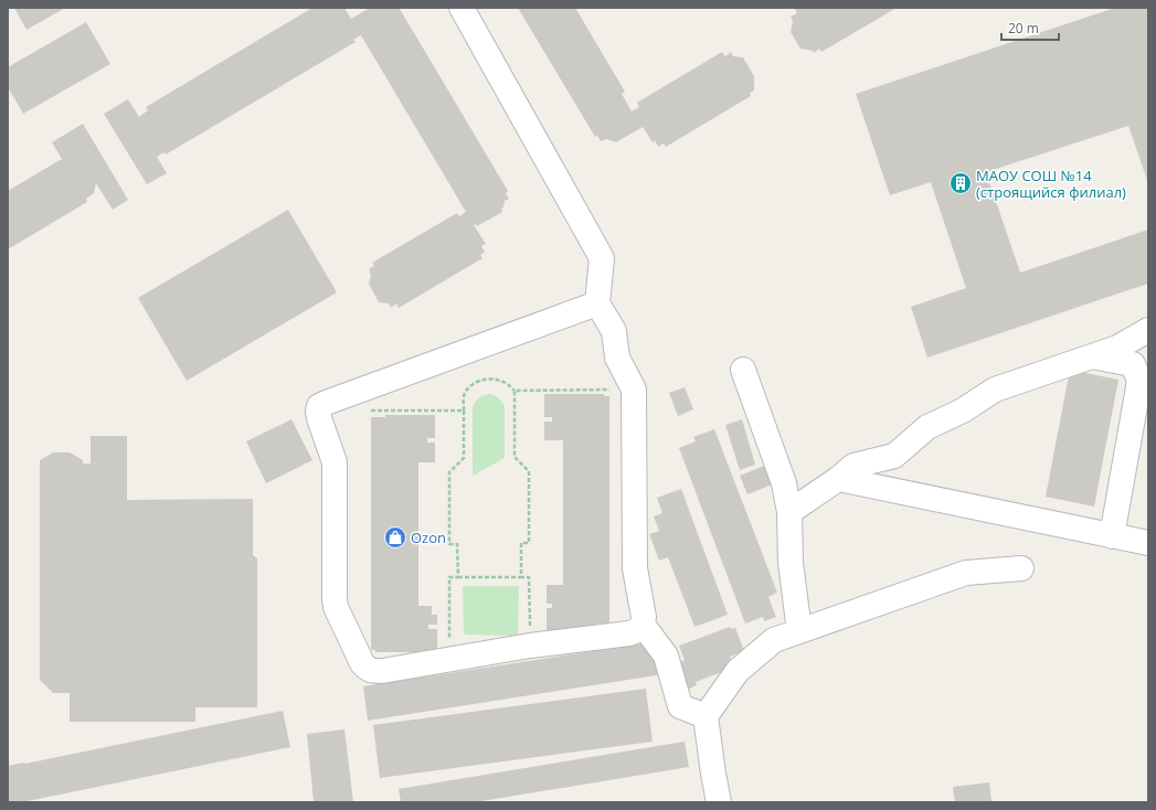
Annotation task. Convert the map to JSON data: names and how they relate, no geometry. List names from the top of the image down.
{
  "places": {
    "building": ["МАОУ СОШ №14 (строящийся филиал)"],
    "shop": ["Ozon"]
  },
  "scale_bar": "20 m"
}
